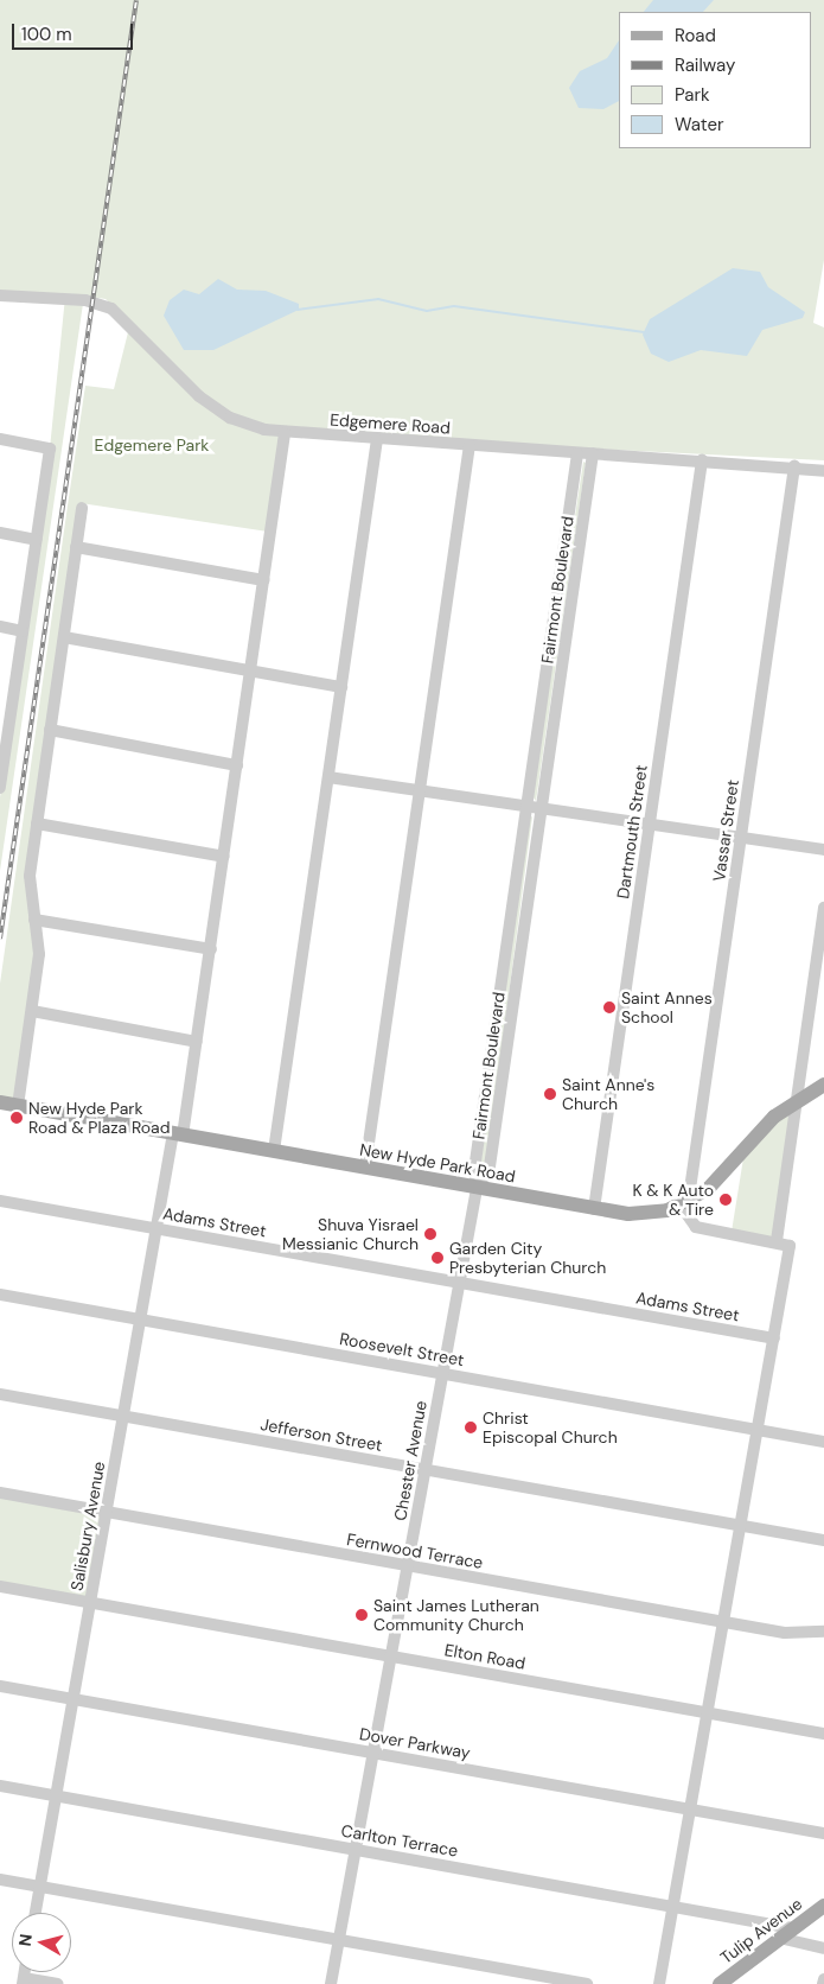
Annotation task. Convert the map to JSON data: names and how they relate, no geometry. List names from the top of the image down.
{
  "streets": {
    "main road": ["New Hyde Park Road", "Tulip Avenue"],
    "street": [
      "Edgemere Road",
      "Fairmont Boulevard",
      "Vassar Street",
      "Dartmouth Street",
      "Adams Street",
      "Roosevelt Street",
      "Jefferson Street",
      "Chester Avenue",
      "Salisbury Avenue",
      "Fernwood Terrace",
      "Elton Road",
      "Dover Parkway",
      "Carlton Terrace"
    ]
  },
  "crossings": [
    ["Edgemere Road", "Fairmont Boulevard"],
    ["Edgemere Road", "Vassar Street"],
    ["Edgemere Road", "Dartmouth Street"],
    ["Edgemere Road", "Salisbury Avenue"],
    ["Fairmont Boulevard", "New Hyde Park Road"],
    ["Fairmont Boulevard", "Chester Avenue"],
    ["Vassar Street", "New Hyde Park Road"],
    ["Dartmouth Street", "New Hyde Park Road"],
    ["New Hyde Park Road", "Chester Avenue"],
    ["New Hyde Park Road", "Salisbury Avenue"],
    ["Adams Street", "Chester Avenue"],
    ["Adams Street", "Salisbury Avenue"],
    ["Roosevelt Street", "Chester Avenue"],
    ["Roosevelt Street", "Salisbury Avenue"],
    ["Jefferson Street", "Chester Avenue"],
    ["Jefferson Street", "Salisbury Avenue"],
    ["Chester Avenue", "Fernwood Terrace"],
    ["Chester Avenue", "Elton Road"],
    ["Chester Avenue", "Dover Parkway"],
    ["Chester Avenue", "Carlton Terrace"],
    ["Salisbury Avenue", "Fernwood Terrace"],
    ["Salisbury Avenue", "Elton Road"],
    ["Salisbury Avenue", "Dover Parkway"],
    ["Salisbury Avenue", "Carlton Terrace"],
    ["Carlton Terrace", "Tulip Avenue"]
  ],
  "parks": ["Edgemere Park"],
  "places": [
    "Saint Annes School",
    "Saint Anne's Church",
    "New Hyde Park Road & Plaza Road",
    "K & K Auto & Tire",
    "Shuva Yisrael Messianic Church",
    "Garden City Presbyterian Church",
    "Christ Episcopal Church",
    "Saint James Lutheran Community Church"
  ],
  "legend": [
    "Road",
    "Railway",
    "Park",
    "Water"
  ],
  "scale_bar": "100 m",
  "north": "left"
}
